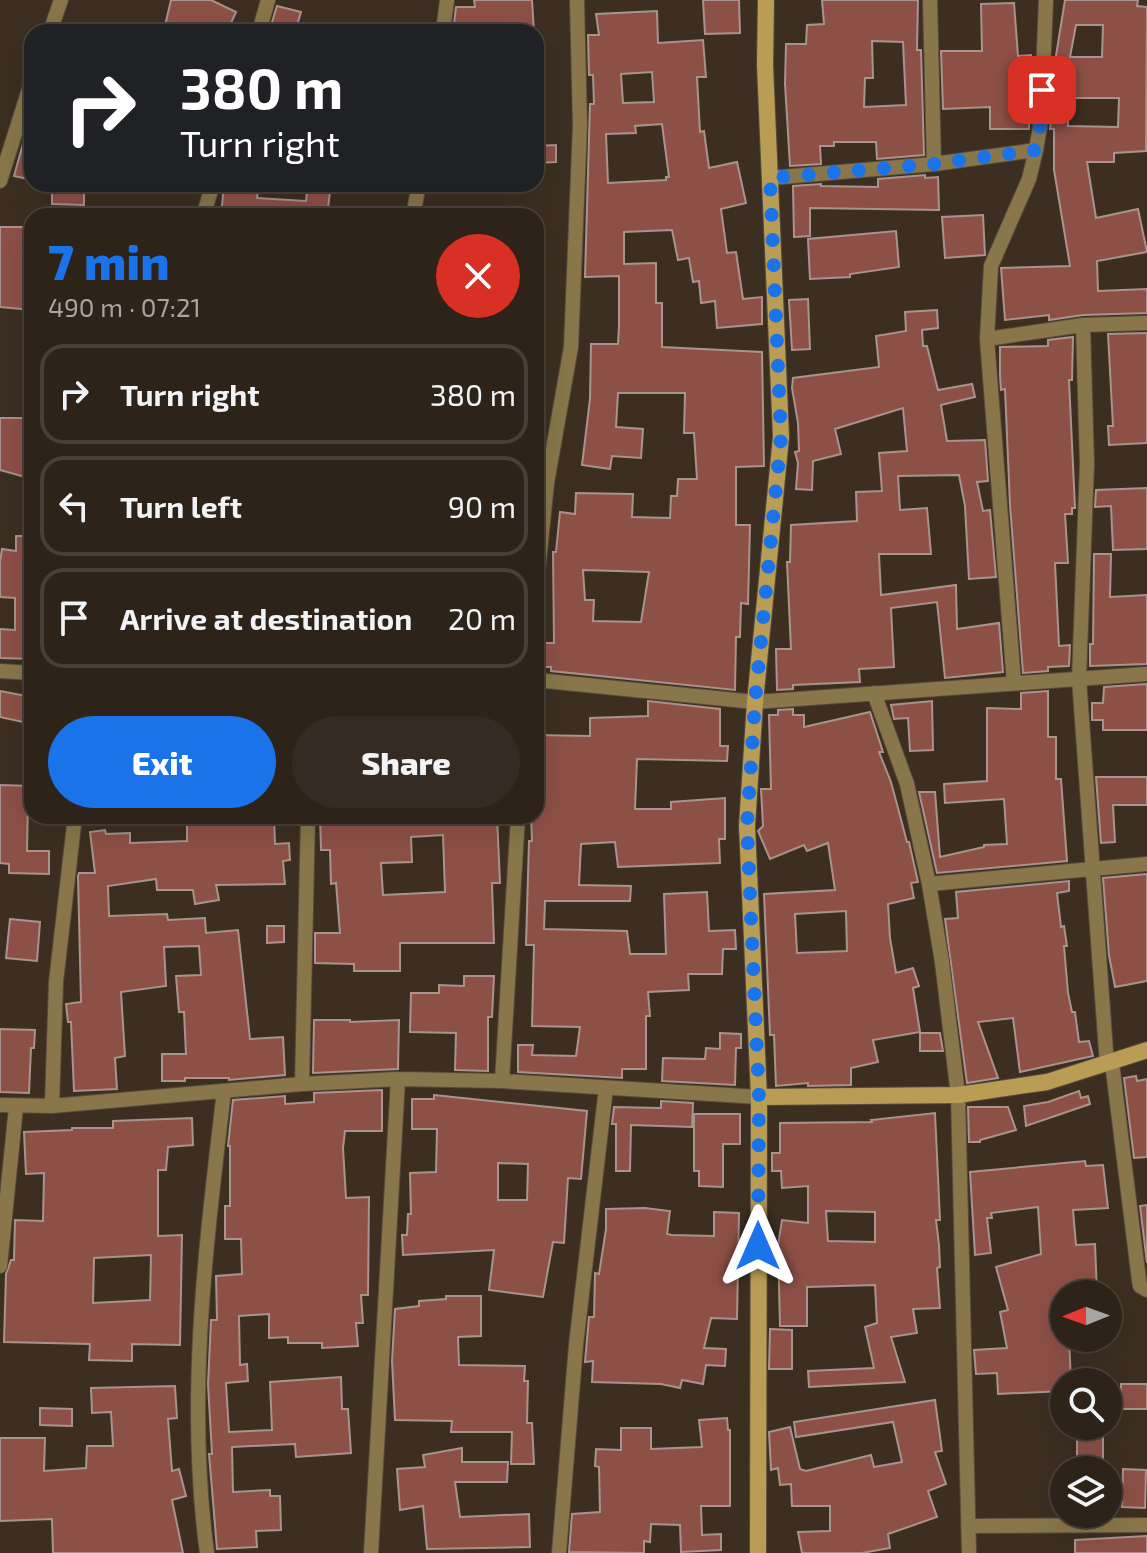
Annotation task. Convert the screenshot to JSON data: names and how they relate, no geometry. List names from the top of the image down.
{
  "north": "left",
  "page": {
    "turn": ["380 m", "Turn right"],
    "heading": ["7 min", "490 m · 07:21"],
    "list": [
      {
        "name": "Turn right",
        "value": "380 m"
      },
      {
        "name": "Turn left",
        "value": "90 m"
      },
      {
        "name": "Arrive at destination",
        "value": "20 m"
      }
    ],
    "buttons": ["Exit", "Share"]
  }
}
